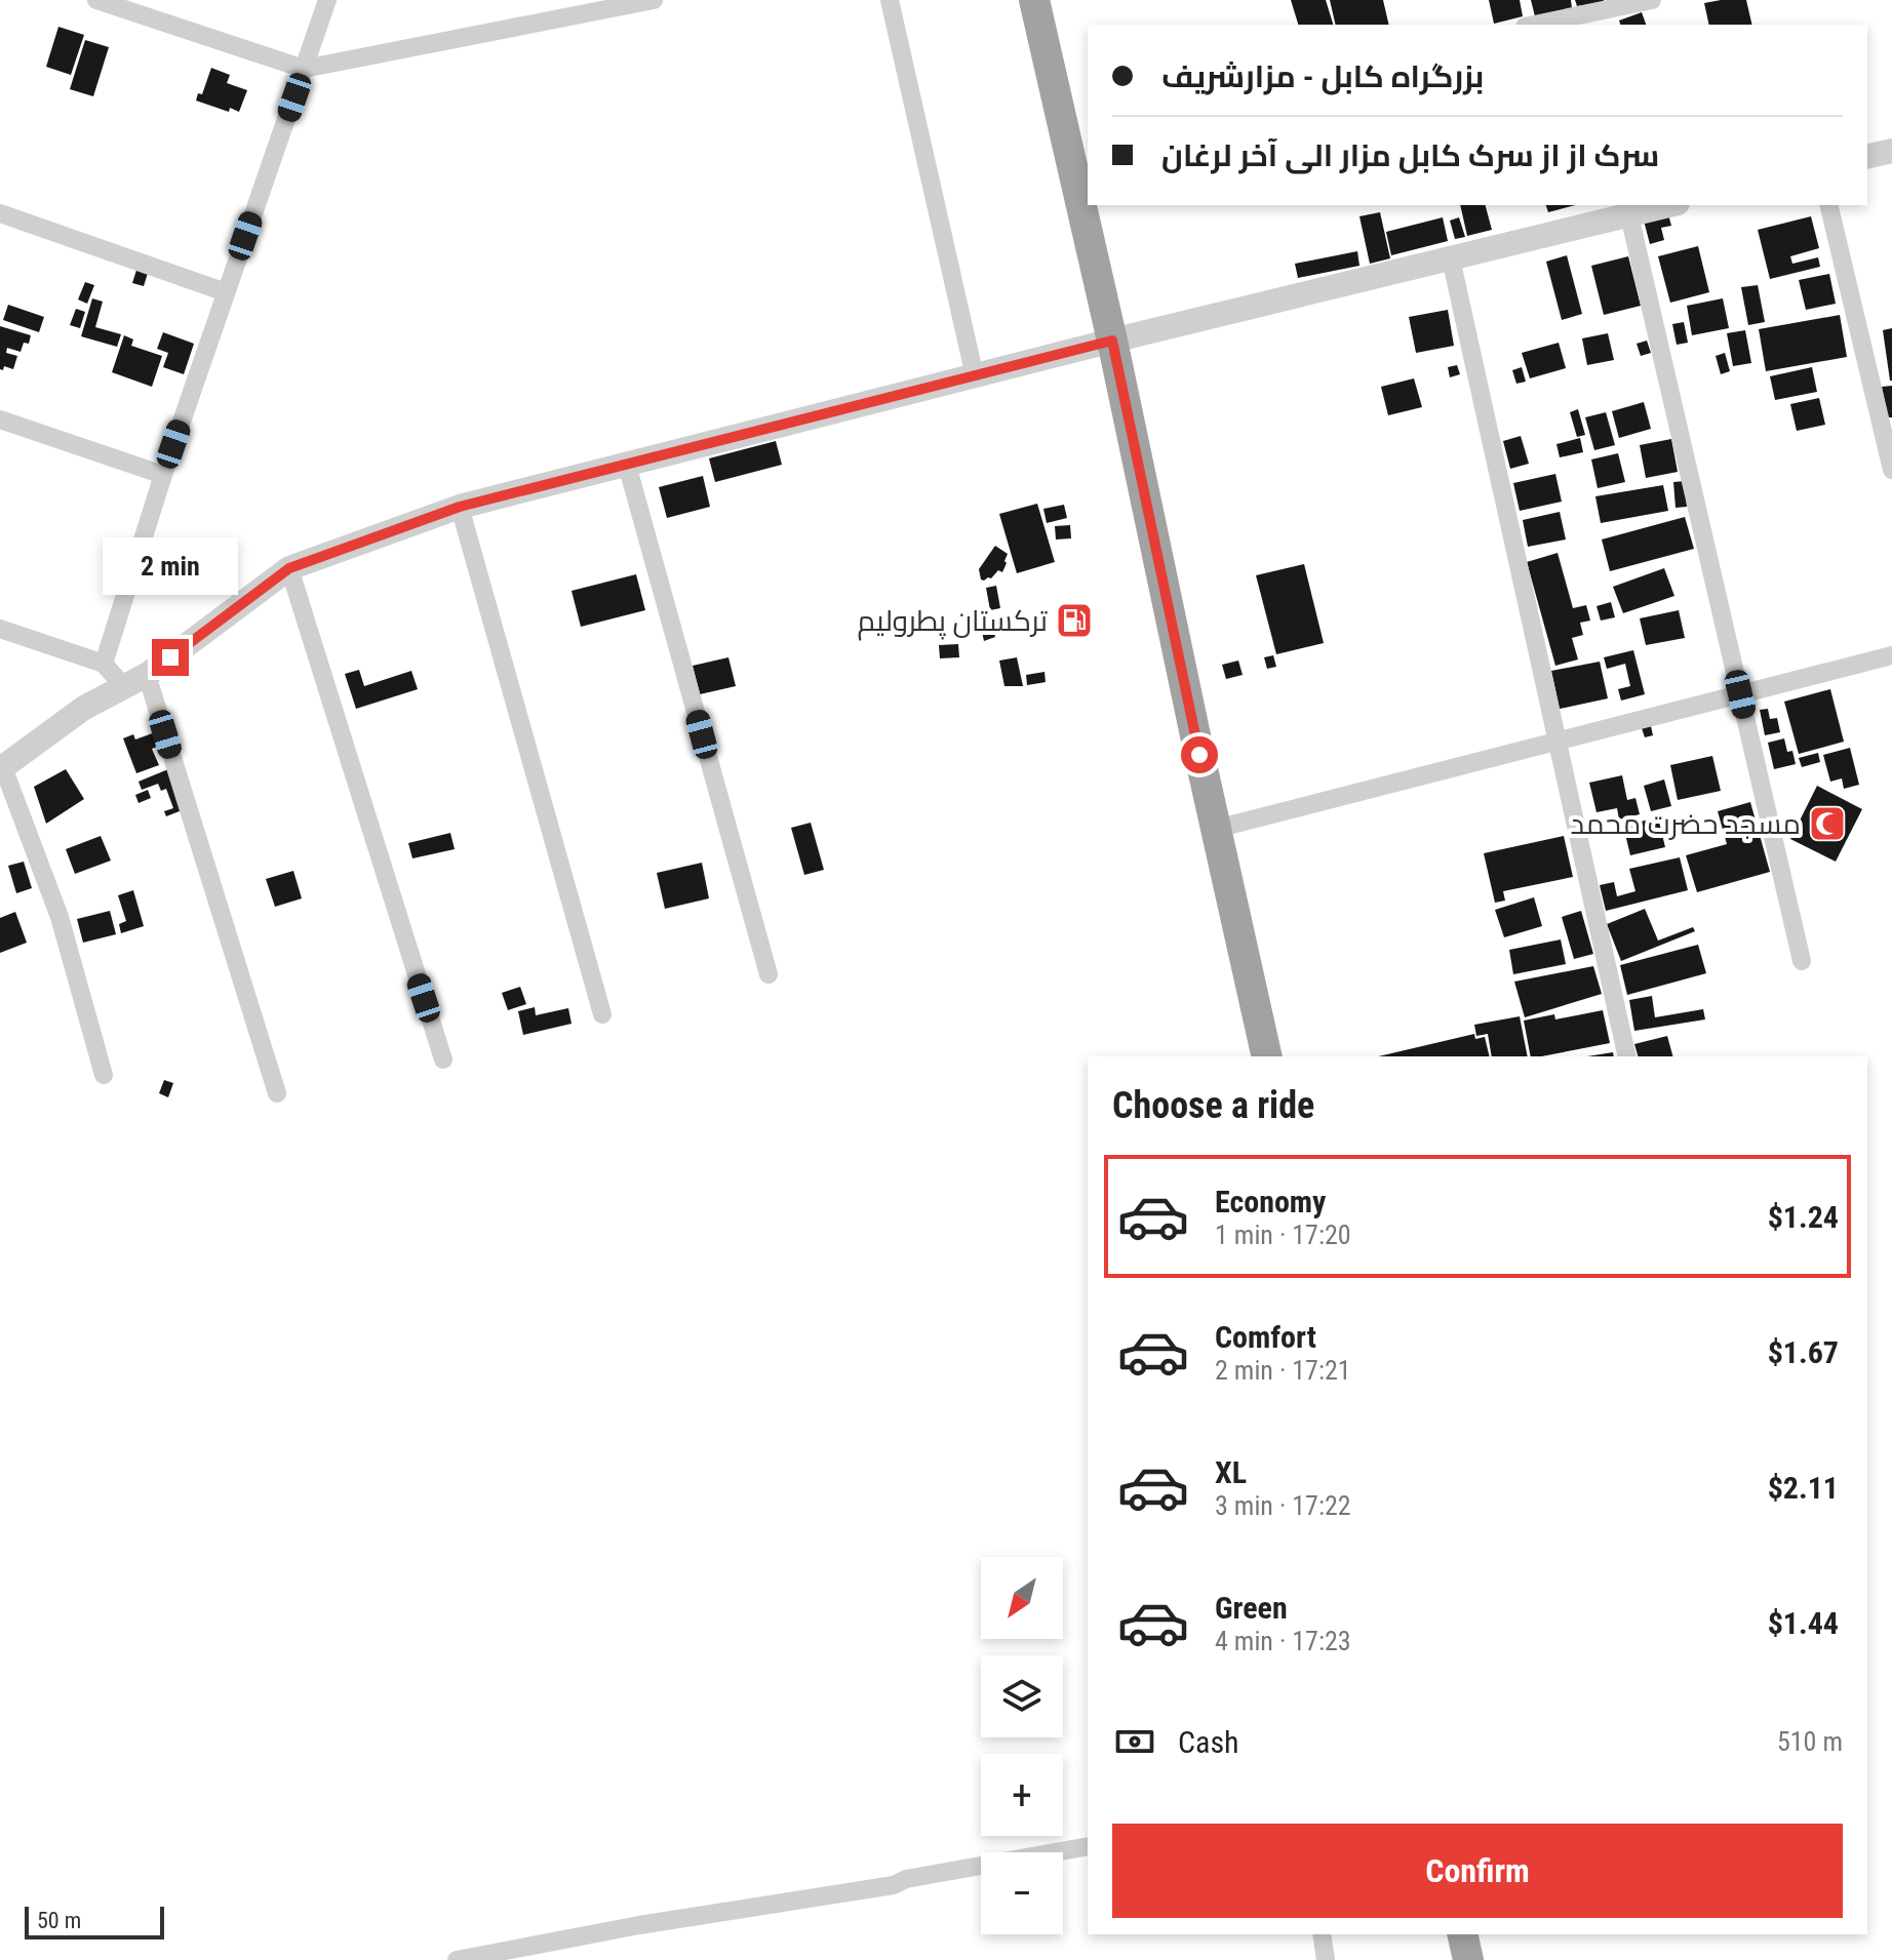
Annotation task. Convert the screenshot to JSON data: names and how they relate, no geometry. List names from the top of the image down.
{
  "places": {
    "fuel station": ["ترکستان پطرولیم"],
    "mosque": ["مسجد حضرت محمد"]
  },
  "scale_bar": "50 m",
  "north": "bottom left",
  "page": {
    "banner": ["بزرگراه کابل - مزارشریف", "سرک از از سرک کابل مزار الی آخر لرغان"],
    "bubble": "2 min",
    "heading": "Choose a ride",
    "list": [
      {
        "name": "Economy",
        "note": "1 min · 17:20",
        "value": "$1.24"
      },
      {
        "name": "Comfort",
        "note": "2 min · 17:21",
        "value": "$1.67"
      },
      {
        "name": "XL",
        "note": "3 min · 17:22",
        "value": "$2.11"
      },
      {
        "name": "Green",
        "note": "4 min · 17:23",
        "value": "$1.44"
      }
    ],
    "map_buttons": ["+", "−"],
    "pay": ["Cash", "510 m"],
    "buttons": "Confirm",
    "scale": "50 m"
  }
}
